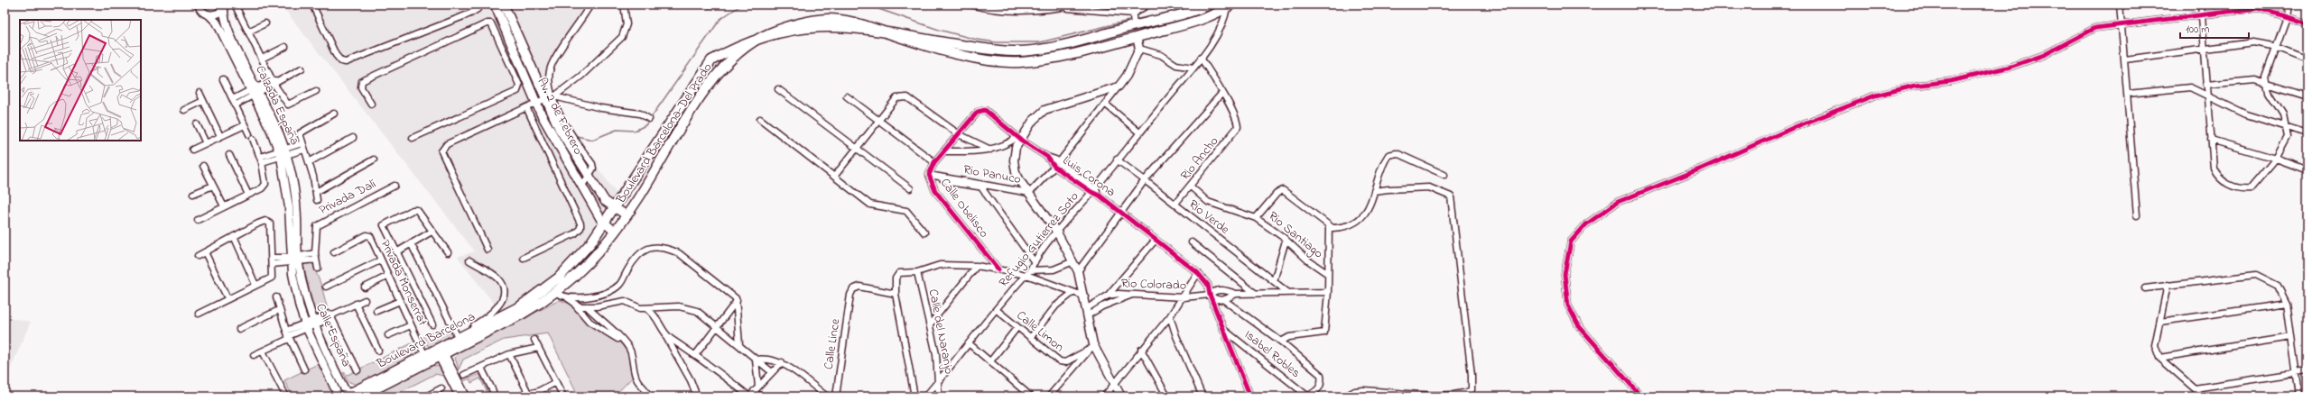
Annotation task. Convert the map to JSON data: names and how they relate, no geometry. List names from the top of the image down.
{
  "streets": {
    "main road": ["Av. 2 de Febrero", "Boulevard Barcelona-Del Prado", "Boulevard Barcelona"],
    "street": [
      "Calzada España",
      "Rio Ancho",
      "Rio Panuco",
      "Luis Corona",
      "Privada Dalí",
      "Calle Obelisco",
      "Rio Verde",
      "Rio Santiago",
      "Refugio Gutierrez Soto",
      "Privada Monserrat",
      "Rio Colorado",
      "Calle del Naranjo",
      "Calle Limon",
      "Calle España",
      "Calle Lince",
      "Isabel Robles"
    ]
  },
  "crossings": [
    ["Calzada España", "Calle España"],
    ["Av. 2 de Febrero", "Boulevard Barcelona-Del Prado"],
    ["Boulevard Barcelona-Del Prado", "Refugio Gutierrez Soto"],
    ["Boulevard Barcelona-Del Prado", "Boulevard Barcelona"],
    ["Rio Ancho", "Rio Verde"],
    ["Rio Ancho", "Rio Santiago"],
    ["Rio Panuco", "Calle Obelisco"],
    ["Luis Corona", "Calle Obelisco"],
    ["Luis Corona", "Refugio Gutierrez Soto"],
    ["Luis Corona", "Rio Colorado"],
    ["Luis Corona", "Isabel Robles"],
    ["Rio Verde", "Refugio Gutierrez Soto"],
    ["Refugio Gutierrez Soto", "Calle del Naranjo"],
    ["Refugio Gutierrez Soto", "Calle Limon"],
    ["Privada Monserrat", "Boulevard Barcelona"],
    ["Calle España", "Boulevard Barcelona"]
  ],
  "scale_bar": "100 m"
}
